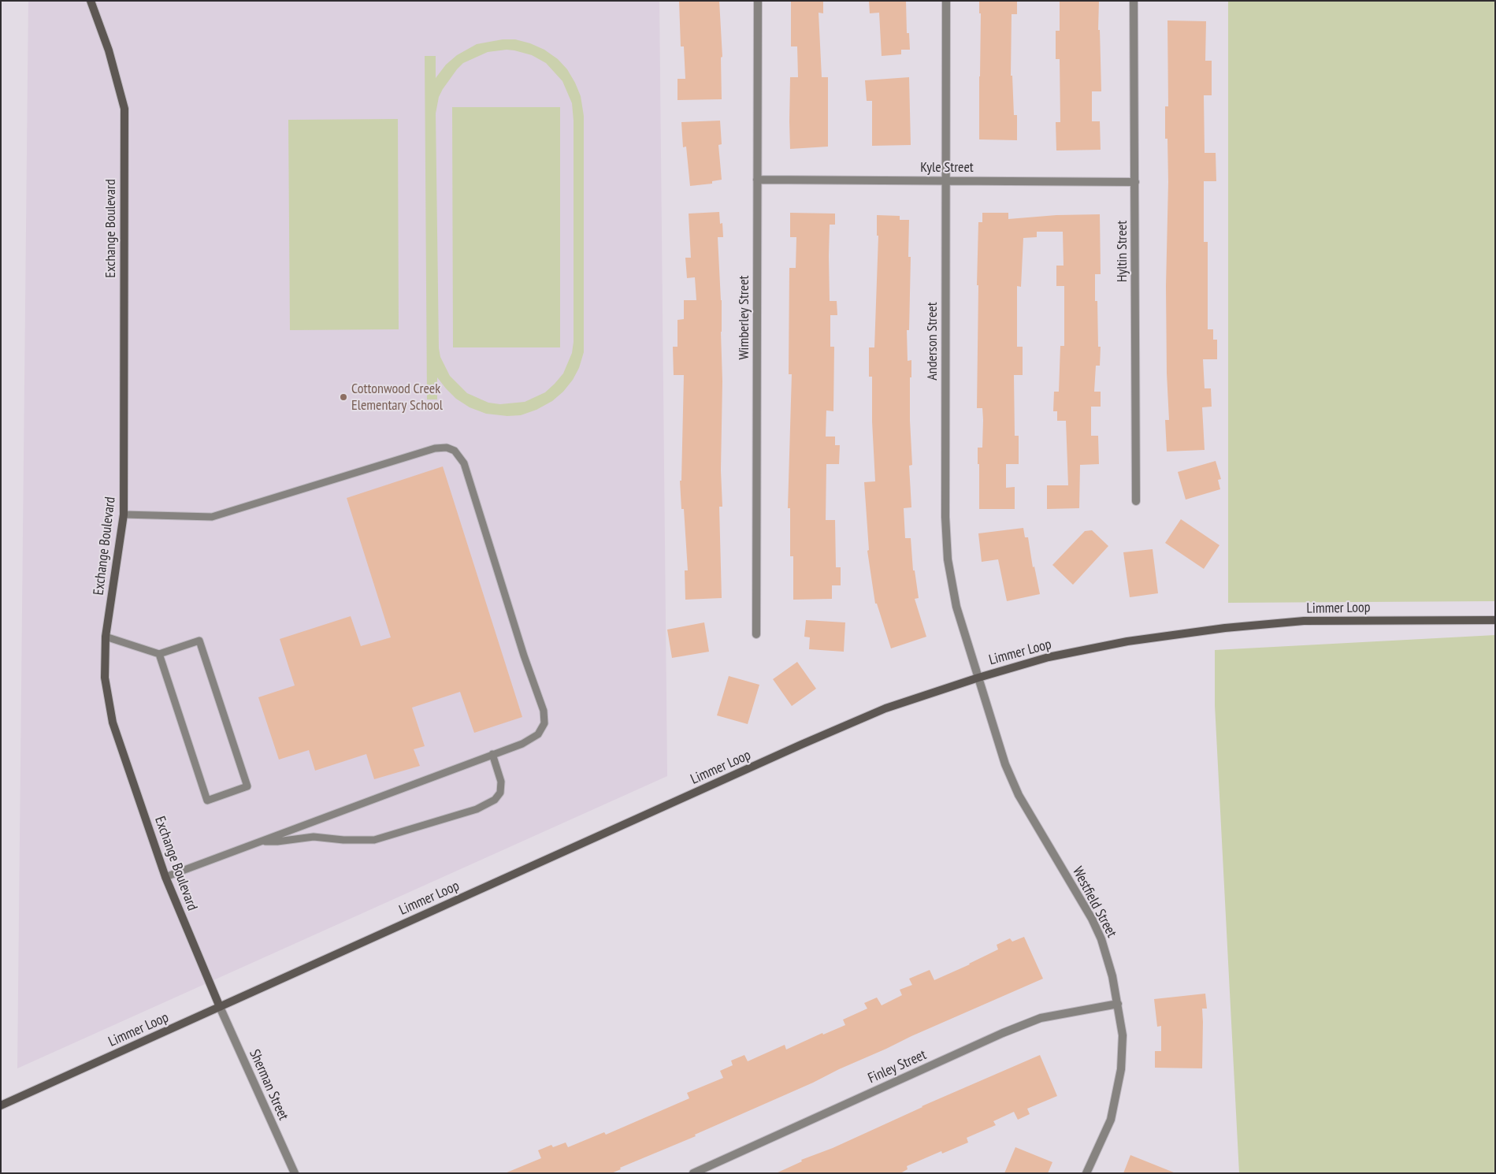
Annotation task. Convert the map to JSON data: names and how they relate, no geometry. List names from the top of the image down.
{
  "streets": {
    "street": [
      "Kyle Street",
      "Exchange Boulevard",
      "Hyltin Street",
      "Wimberley Street",
      "Anderson Street",
      "Limmer Loop",
      "Westfield Street",
      "Finley Street",
      "Sherman Street"
    ]
  },
  "crossings": [
    ["Kyle Street", "Hyltin Street"],
    ["Kyle Street", "Wimberley Street"],
    ["Kyle Street", "Anderson Street"],
    ["Exchange Boulevard", "Limmer Loop"],
    ["Exchange Boulevard", "Sherman Street"],
    ["Anderson Street", "Limmer Loop"],
    ["Anderson Street", "Westfield Street"],
    ["Limmer Loop", "Westfield Street"],
    ["Limmer Loop", "Sherman Street"],
    ["Westfield Street", "Finley Street"]
  ],
  "places": ["Cottonwood Creek Elementary School"]
}
